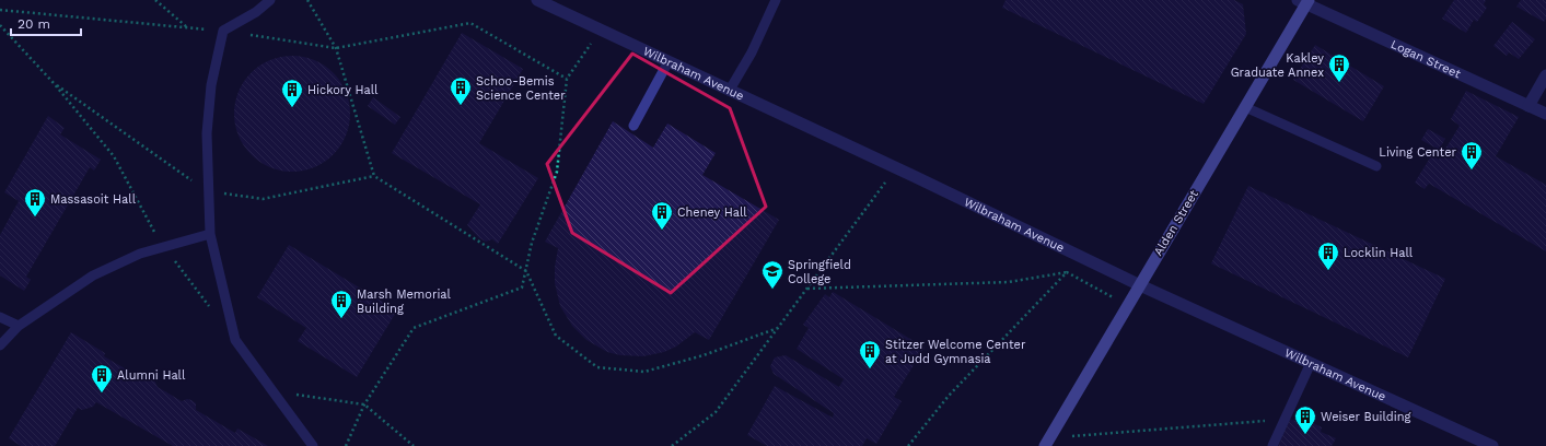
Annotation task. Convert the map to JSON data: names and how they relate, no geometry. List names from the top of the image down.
{
  "streets": {
    "main road": ["Alden Street"],
    "street": ["Logan Street", "Wilbraham Avenue"]
  },
  "crossings": [
    ["Logan Street", "Alden Street"],
    ["Wilbraham Avenue", "Alden Street"]
  ],
  "places": {
    "building": [
      "Kakley Graduate Annex",
      "Schoo-Bemis Science Center",
      "Hickory Hall",
      "Living Center",
      "Massasoit Hall",
      "Cheney Hall",
      "Locklin Hall",
      "Marsh Memorial Building",
      "Stitzer Welcome Center at Judd Gymnasia",
      "Alumni Hall",
      "Weiser Building"
    ],
    "school or university": ["Springfield College"]
  },
  "scale_bar": "20 m"
}
